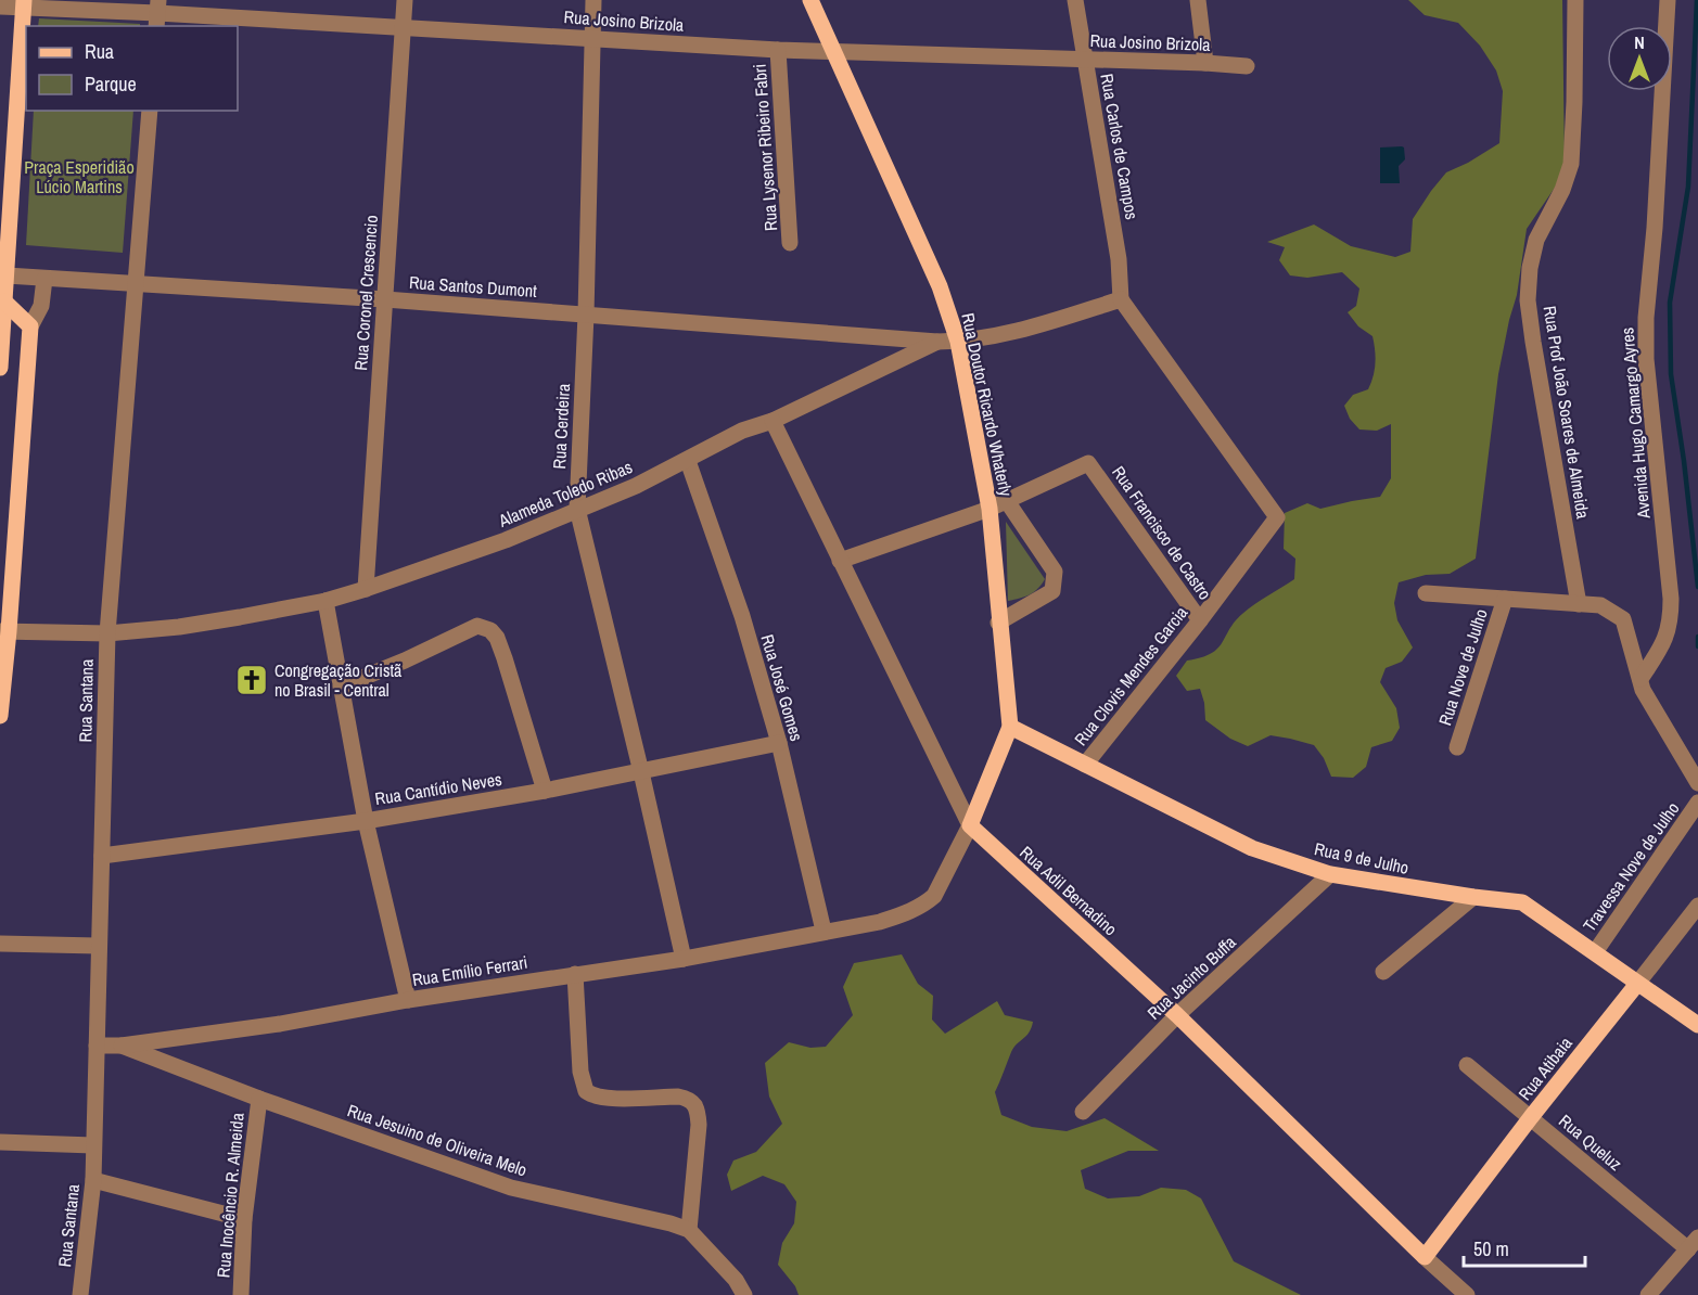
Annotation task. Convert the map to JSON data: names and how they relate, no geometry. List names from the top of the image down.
{
  "streets": {
    "main road": [
      "Rua Doutor Ricardo Whaterly",
      "Rua 9 de Julho",
      "Rua Adil Bernadino",
      "Rua Atibaia"
    ],
    "street": [
      "Rua Josino Brizola",
      "Rua Carlos de Campos",
      "Rua Lysenor Ribeiro Fabri",
      "Rua Santos Dumont",
      "Rua Coronel Crescencio",
      "Rua Prof João Soares de Almeida",
      "Avenida Hugo Camargo Ayres",
      "Rua Cerdeira",
      "Alameda Toledo Ribas",
      "Rua Francisco de Castro",
      "Rua Nove de Julho",
      "Rua Clovis Mendes Garcia",
      "Rua José Gomes",
      "Rua Santana",
      "Rua Cantídio Neves",
      "Travessa Nove de Julho",
      "Rua Emílio Ferrari",
      "Rua Jacinto Buffa",
      "Rua Jesuino de Oliveira Melo",
      "Rua Queluz",
      "Rua Inocêncio R. Almeida"
    ]
  },
  "crossings": [
    ["Rua Josino Brizola", "Rua Carlos de Campos"],
    ["Rua Josino Brizola", "Rua Lysenor Ribeiro Fabri"],
    ["Rua Josino Brizola", "Rua Coronel Crescencio"],
    ["Rua Josino Brizola", "Rua Doutor Ricardo Whaterly"],
    ["Rua Josino Brizola", "Rua Cerdeira"],
    ["Rua Carlos de Campos", "Alameda Toledo Ribas"],
    ["Rua Carlos de Campos", "Rua Clovis Mendes Garcia"],
    ["Rua Santos Dumont", "Rua Coronel Crescencio"],
    ["Rua Santos Dumont", "Rua Cerdeira"],
    ["Rua Santos Dumont", "Alameda Toledo Ribas"],
    ["Rua Santos Dumont", "Rua Santana"],
    ["Rua Coronel Crescencio", "Alameda Toledo Ribas"],
    ["Rua Doutor Ricardo Whaterly", "Alameda Toledo Ribas"],
    ["Rua Doutor Ricardo Whaterly", "Rua Francisco de Castro"],
    ["Rua Doutor Ricardo Whaterly", "Rua 9 de Julho"],
    ["Rua Cerdeira", "Alameda Toledo Ribas"],
    ["Rua Cerdeira", "Rua Cantídio Neves"],
    ["Rua Cerdeira", "Rua Emílio Ferrari"],
    ["Alameda Toledo Ribas", "Rua Clovis Mendes Garcia"],
    ["Alameda Toledo Ribas", "Rua José Gomes"],
    ["Alameda Toledo Ribas", "Rua Santana"],
    ["Alameda Toledo Ribas", "Rua Adil Bernadino"],
    ["Rua Francisco de Castro", "Rua Clovis Mendes Garcia"],
    ["Rua Francisco de Castro", "Rua Adil Bernadino"],
    ["Rua Clovis Mendes Garcia", "Rua 9 de Julho"],
    ["Rua José Gomes", "Rua Cantídio Neves"],
    ["Rua José Gomes", "Rua Emílio Ferrari"],
    ["Rua Santana", "Rua Cantídio Neves"],
    ["Rua Santana", "Rua Jesuino de Oliveira Melo"],
    ["Rua 9 de Julho", "Travessa Nove de Julho"],
    ["Rua 9 de Julho", "Rua Jacinto Buffa"],
    ["Rua 9 de Julho", "Rua Atibaia"],
    ["Rua Adil Bernadino", "Rua Emílio Ferrari"],
    ["Rua Adil Bernadino", "Rua Jacinto Buffa"],
    ["Rua Adil Bernadino", "Rua Atibaia"],
    ["Rua Emílio Ferrari", "Rua Jesuino de Oliveira Melo"],
    ["Rua Atibaia", "Rua Queluz"],
    ["Rua Jesuino de Oliveira Melo", "Rua Inocêncio R. Almeida"]
  ],
  "parks": ["Praça Esperidião Lúcio Martins"],
  "places": {
    "church": ["Congregação Cristã no Brasil - Central"]
  },
  "legend": ["Rua", "Parque"],
  "scale_bar": "50 m",
  "north": "top"
}
